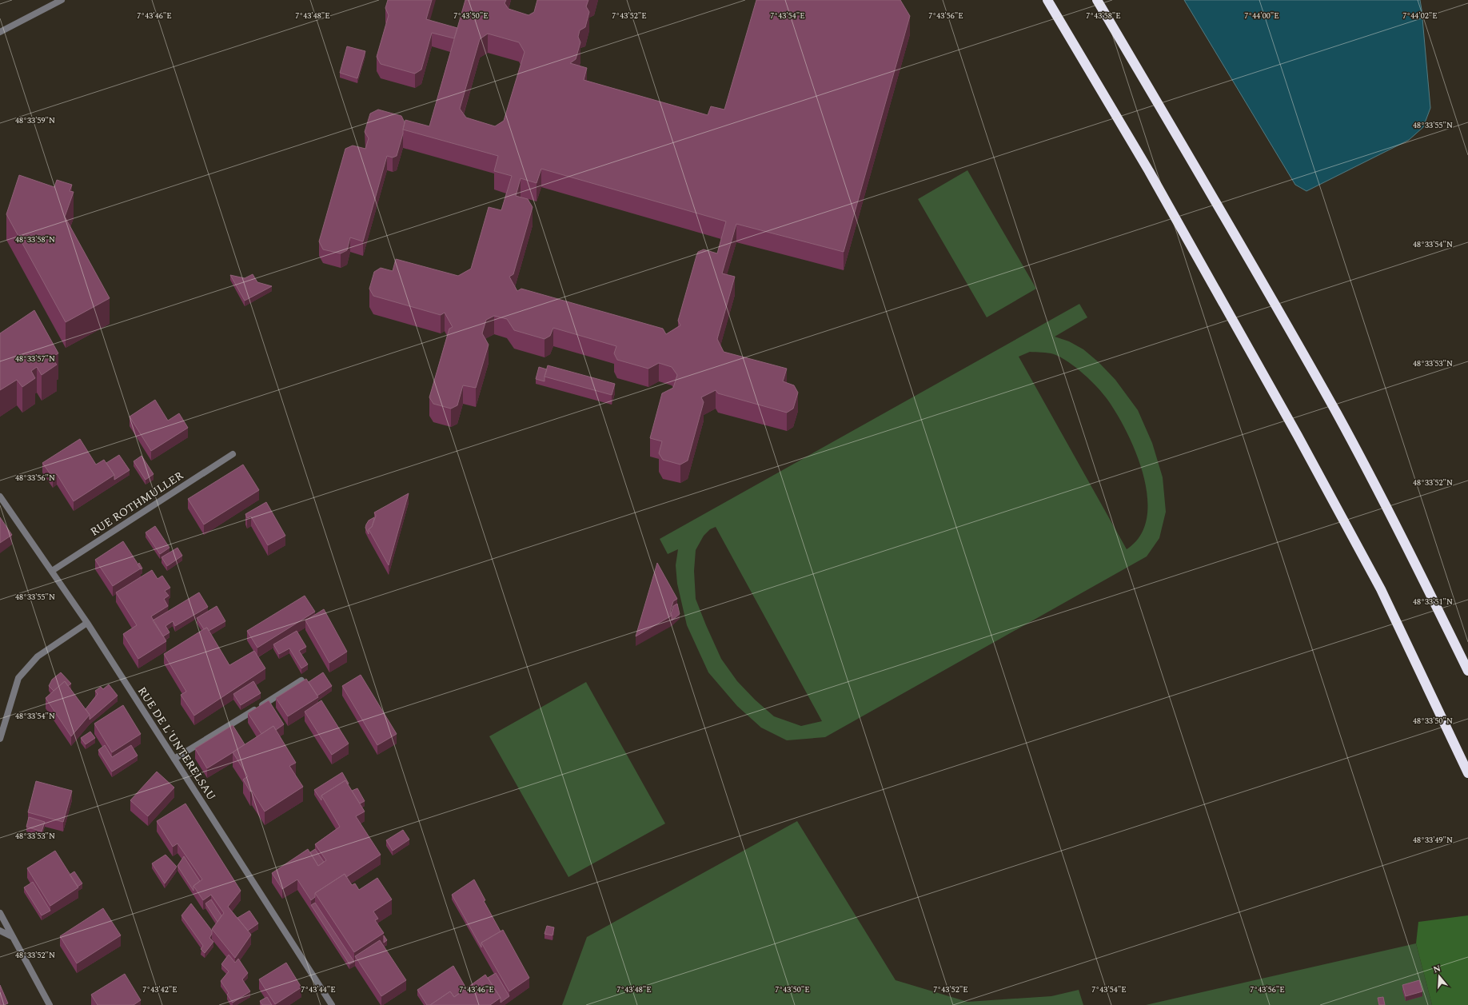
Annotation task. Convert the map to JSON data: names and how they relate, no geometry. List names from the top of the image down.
{
  "streets": {
    "street": ["RUE ROTHMULLER", "RUE DE L'UNTERELSAU"]
  },
  "crossings": [
    ["RUE ROTHMULLER", "RUE DE L'UNTERELSAU"]
  ],
  "north": "top",
  "coordinates": [
    "7°43'46\"E",
    "7°43'48\"E",
    "7°43'50\"E",
    "7°43'52\"E",
    "7°43'54\"E",
    "7°43'56\"E",
    "7°43'58\"E",
    "7°44'00\"E",
    "7°44'02\"E",
    "48°33'59\"N",
    "48°33'55\"N",
    "48°33'58\"N",
    "48°33'54\"N",
    "48°33'57\"N",
    "48°33'53\"N",
    "48°33'56\"N",
    "48°33'52\"N",
    "48°33'51\"N",
    "48°33'50\"N",
    "48°33'49\"N",
    "7°43'42\"E",
    "7°43'44\"E"
  ]
}
